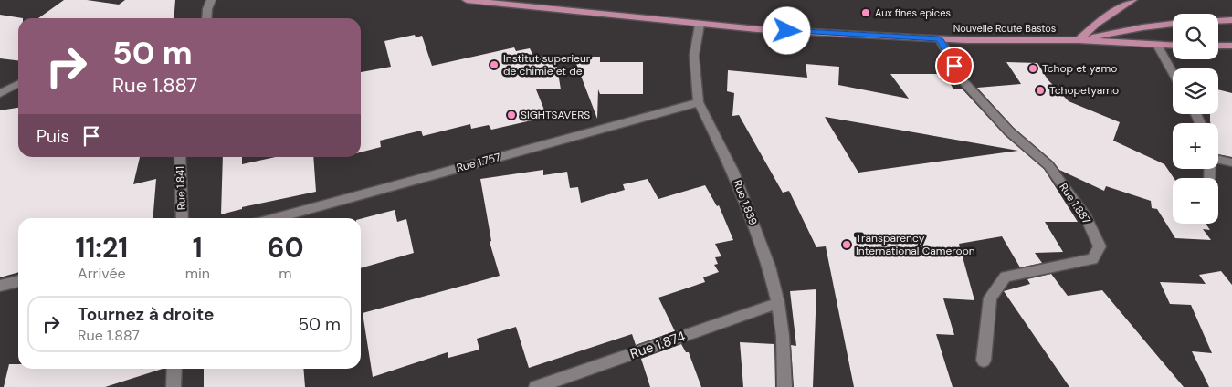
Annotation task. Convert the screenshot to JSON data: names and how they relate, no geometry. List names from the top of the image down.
{
  "streets": {
    "main road": ["Nouvelle Route Bastos"],
    "street": [
      "Rue 1.757",
      "Rue 1.841",
      "Rue 1.839",
      "Rue 1.887",
      "Rue 1.874"
    ]
  },
  "crossings": [
    ["Nouvelle Route Bastos", "Rue 1.839"],
    ["Nouvelle Route Bastos", "Rue 1.887"],
    ["Rue 1.757", "Rue 1.839"],
    ["Rue 1.839", "Rue 1.874"]
  ],
  "places": [
    "Aux fines epices",
    "Institut superieur de chimie et de",
    "Tchop et yamo",
    "Tchopetyamo",
    "SIGHTSAVERS",
    "Transparency International Cameroon"
  ],
  "page": {
    "map_buttons": ["+", "−"],
    "turn": ["50 m", "Rue 1.887"],
    "then": "Puis",
    "eta": [
      "11:21",
      "Arrivée",
      "1",
      "min",
      "60",
      "m"
    ],
    "list": [
      {
        "name": "Tournez à droite",
        "note": "Rue 1.887",
        "value": "50 m"
      }
    ]
  }
}
